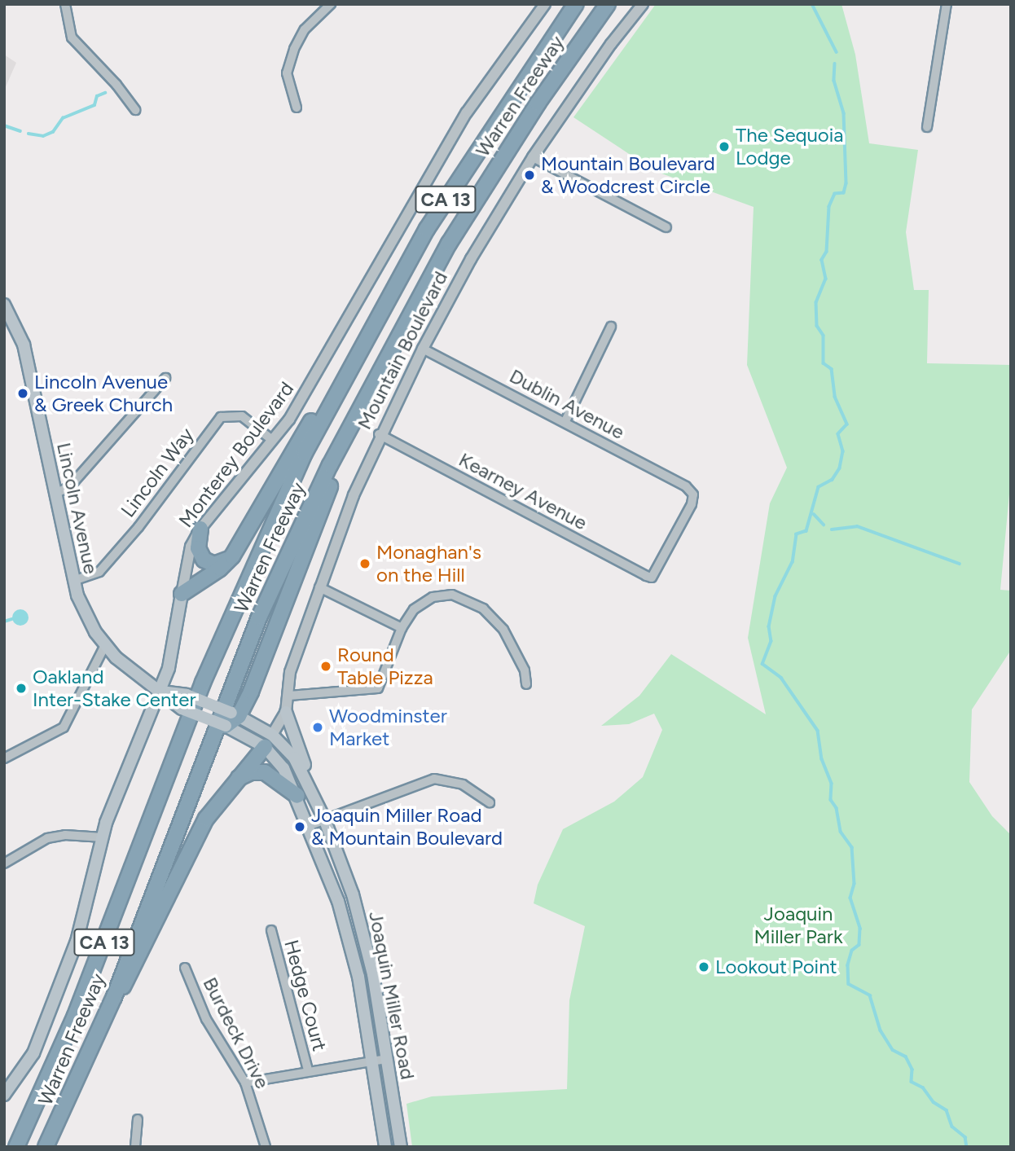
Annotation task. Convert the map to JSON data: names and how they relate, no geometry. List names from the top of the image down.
{
  "streets": {
    "highway": ["Warren Freeway", "CA 13"],
    "main road": ["Monterey Boulevard", "Lincoln Avenue", "Joaquin Miller Road"],
    "street": [
      "Mountain Boulevard",
      "Dublin Avenue",
      "Lincoln Way",
      "Kearney Avenue",
      "Hedge Court",
      "Burdeck Drive"
    ]
  },
  "crossings": [
    ["Mountain Boulevard", "Dublin Avenue"],
    ["Mountain Boulevard", "Kearney Avenue"],
    ["Mountain Boulevard", "Lincoln Avenue"],
    ["Mountain Boulevard", "Joaquin Miller Road"],
    ["Dublin Avenue", "Kearney Avenue"],
    ["Monterey Boulevard", "Lincoln Way"],
    ["Monterey Boulevard", "Lincoln Avenue"],
    ["Lincoln Way", "Lincoln Avenue"],
    ["Lincoln Avenue", "Joaquin Miller Road"]
  ],
  "parks": ["Joaquin Miller Park"],
  "places": [
    "The Sequoia Lodge",
    "Mountain Boulevard & Woodcrest Circle",
    "Lincoln Avenue & Greek Church",
    "Monaghan's on the Hill",
    "Round Table Pizza",
    "Oakland Inter-Stake Center",
    "Woodminster Market",
    "Joaquin Miller Road & Mountain Boulevard",
    "Lookout Point"
  ]
}
